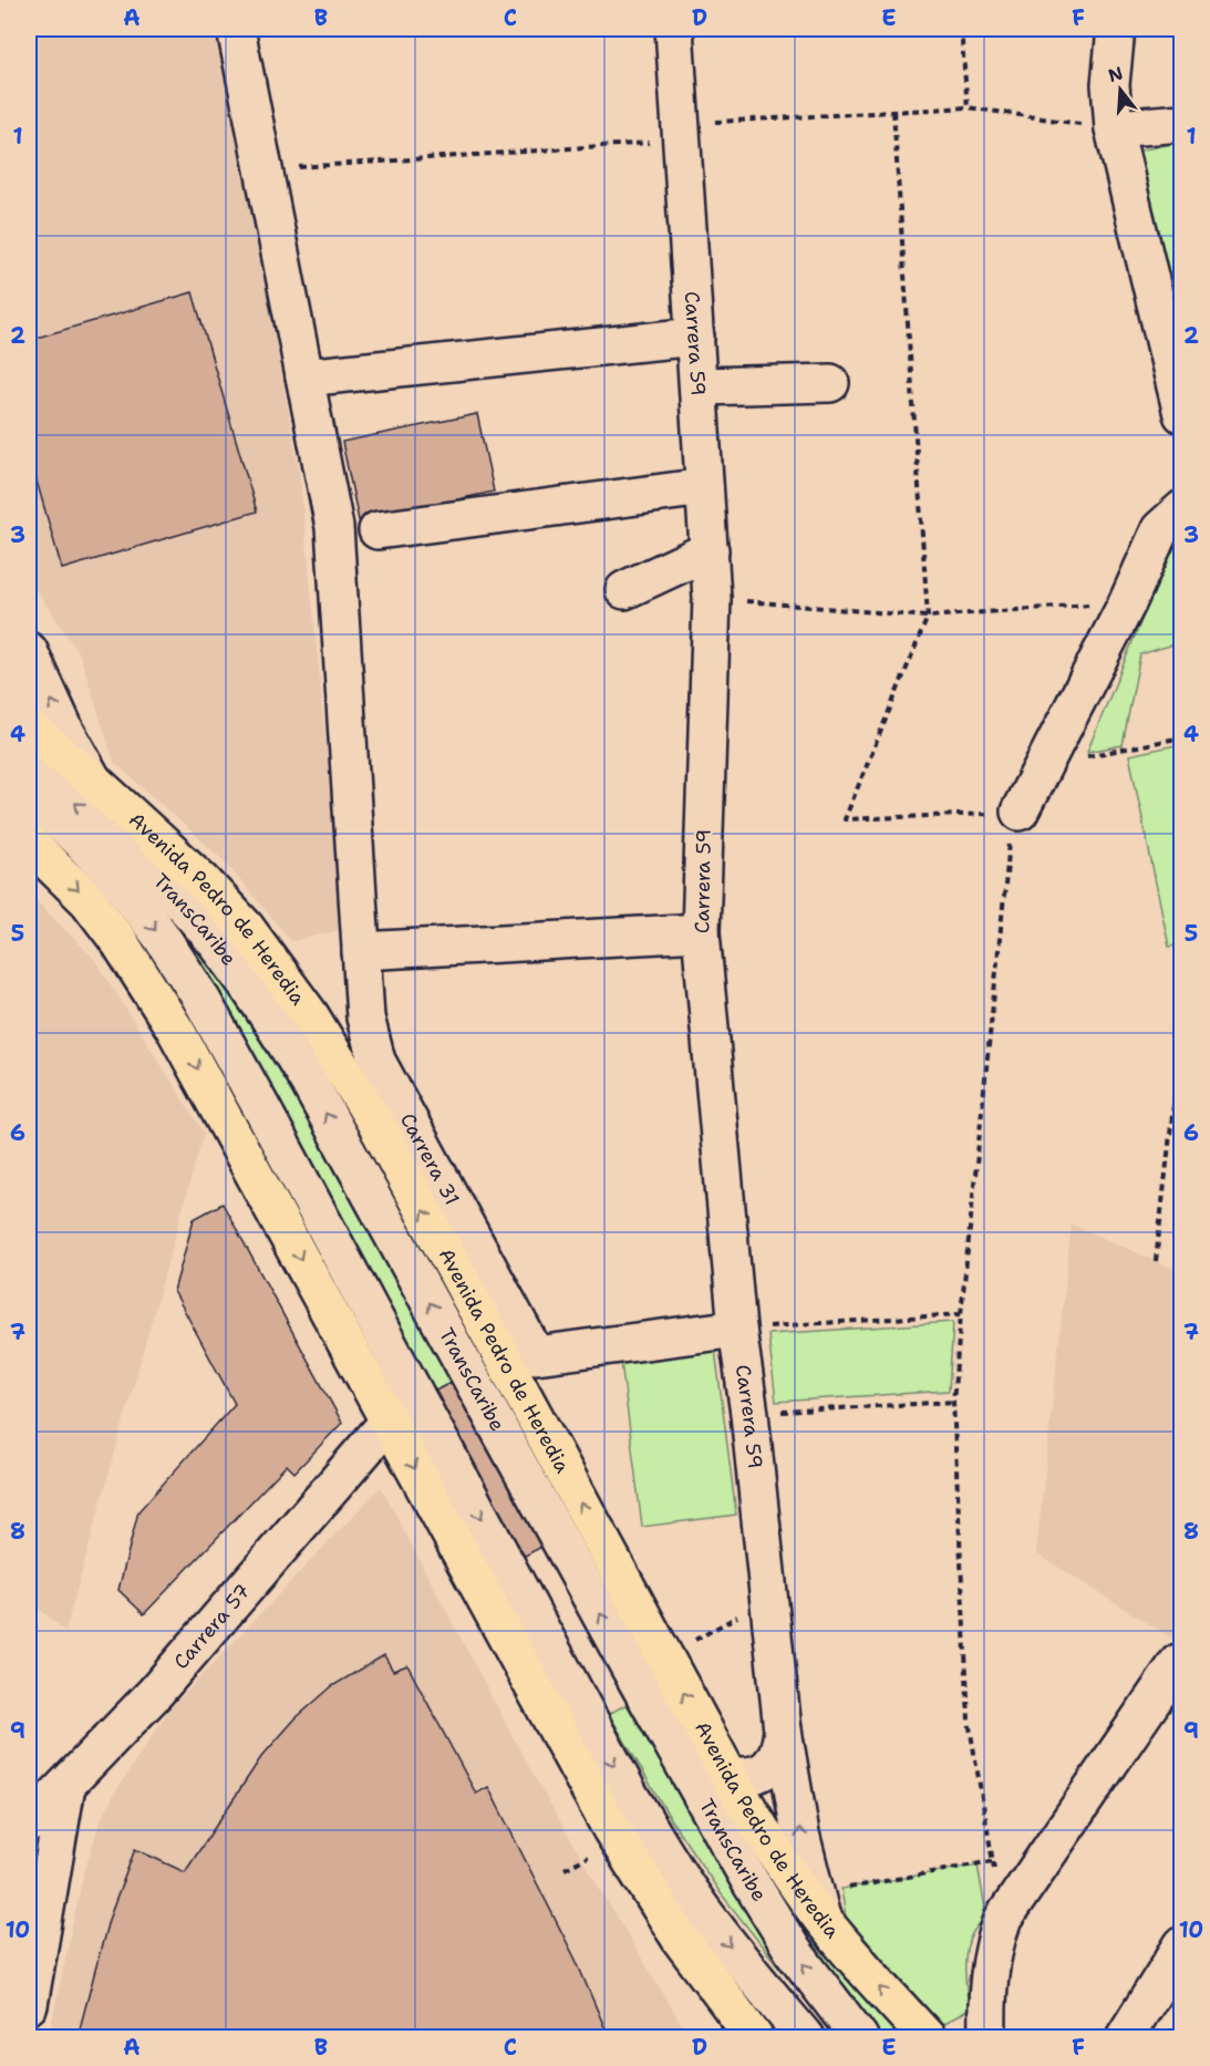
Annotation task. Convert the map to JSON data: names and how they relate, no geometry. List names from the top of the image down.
{
  "streets": {
    "highway": ["Avenida Pedro de Heredia"],
    "street": [
      "Carrera 59",
      "TransCaribe",
      "Carrera 31",
      "Carrera 57"
    ]
  },
  "crossings": [
    ["Carrera 59", "Avenida Pedro de Heredia"],
    ["Carrera 59", "Carrera 31"]
  ],
  "north": "top",
  "grid": {
    "columns": [
      "A",
      "B",
      "C",
      "D",
      "E",
      "F"
    ],
    "rows": [
      "1",
      "2",
      "3",
      "4",
      "5",
      "6",
      "7",
      "8",
      "9",
      "10"
    ]
  }
}
